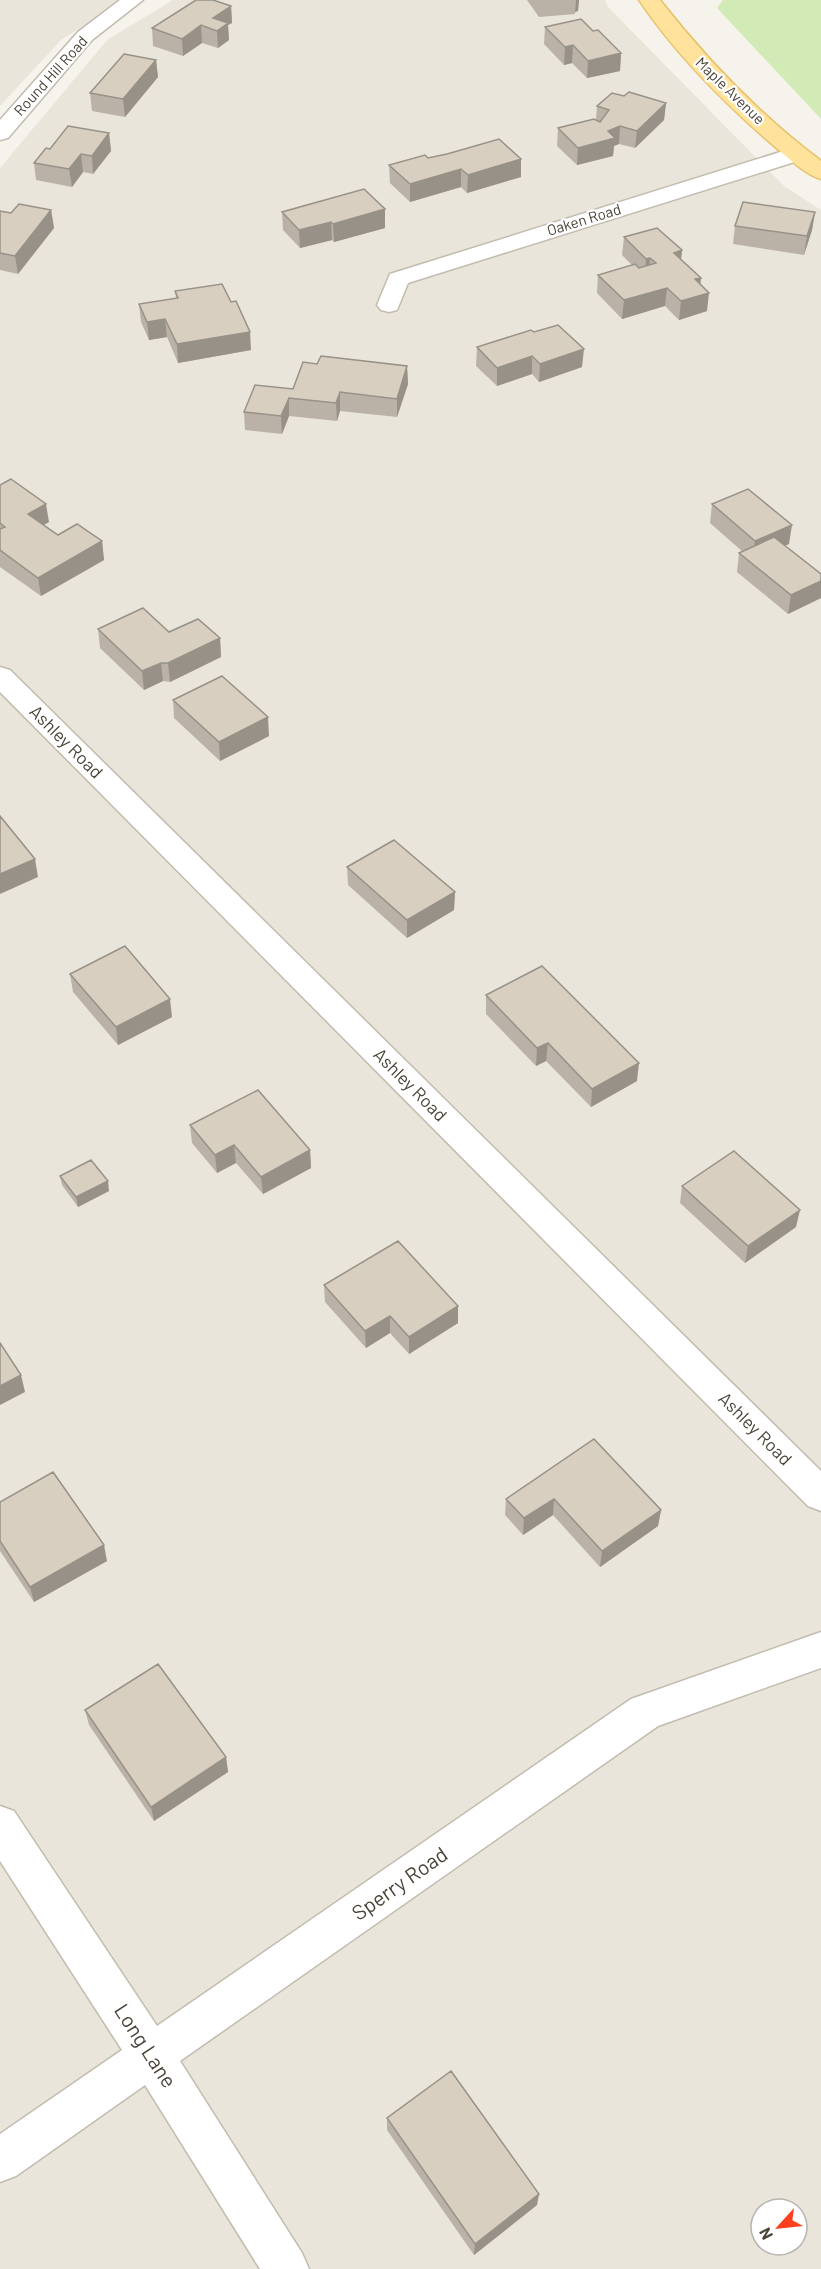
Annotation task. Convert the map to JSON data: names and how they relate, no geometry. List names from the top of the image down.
{
  "streets": {
    "main road": ["Maple Avenue"],
    "street": [
      "Round Hill Road",
      "Oaken Road",
      "Ashley Road",
      "Sperry Road",
      "Long Lane"
    ]
  },
  "crossings": [
    ["Maple Avenue", "Oaken Road"],
    ["Sperry Road", "Long Lane"]
  ],
  "north": "bottom left"
}
